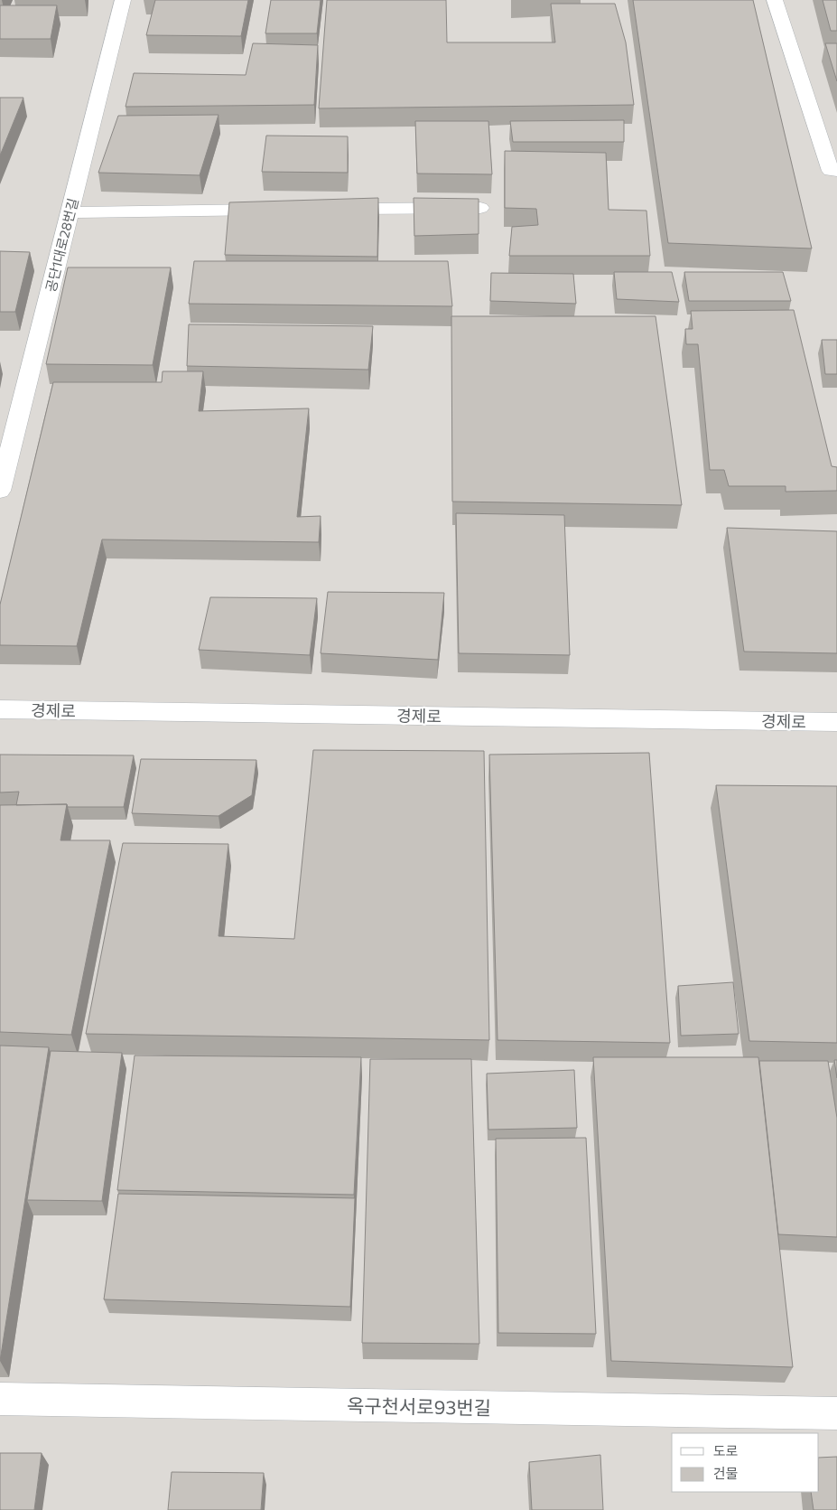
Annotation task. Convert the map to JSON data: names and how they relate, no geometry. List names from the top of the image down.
{
  "streets": {
    "street": ["공단1대로28번길", "경제로", "옥구천서로93번길"]
  },
  "legend": ["도로", "건물"]
}
